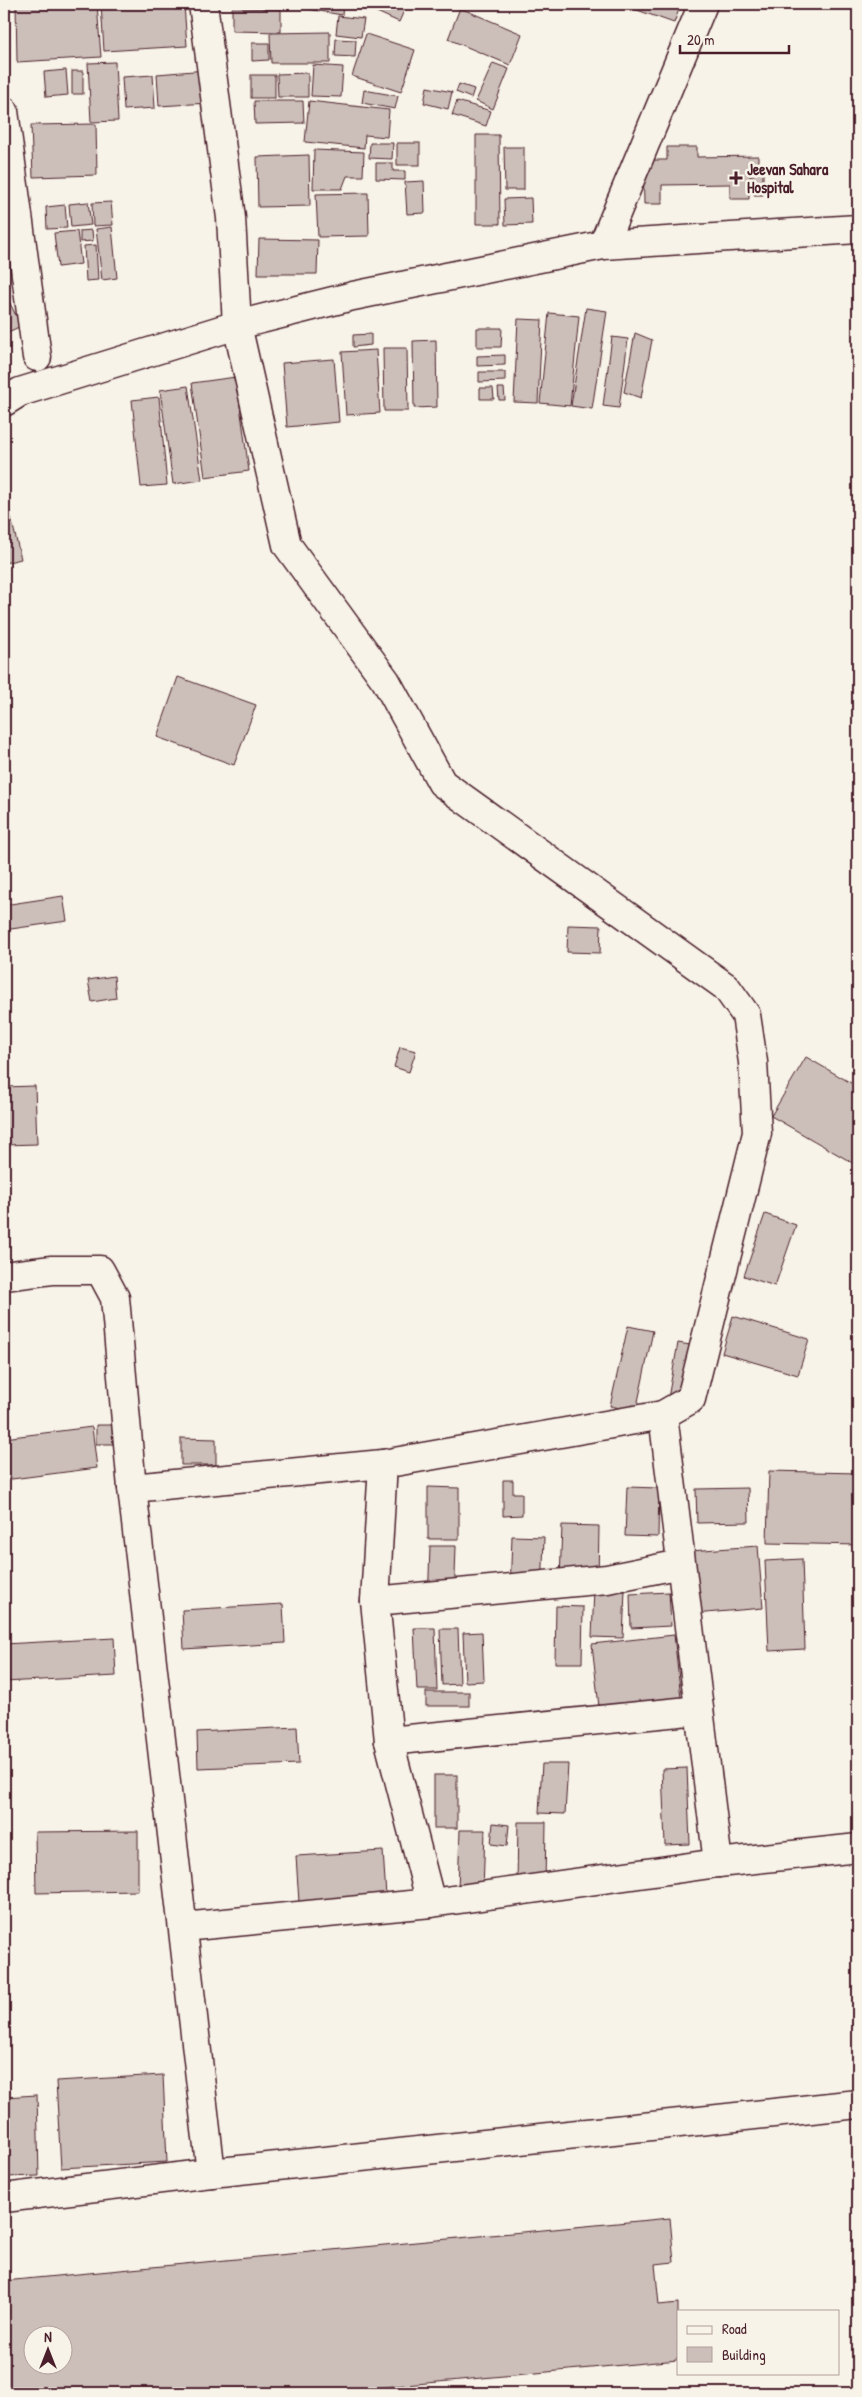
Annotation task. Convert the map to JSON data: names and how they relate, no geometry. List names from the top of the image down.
{
  "places": {
    "health": ["Jeevan Sahara Hospital"]
  },
  "legend": ["Road", "Building"],
  "scale_bar": "20 m",
  "north": "top"
}
